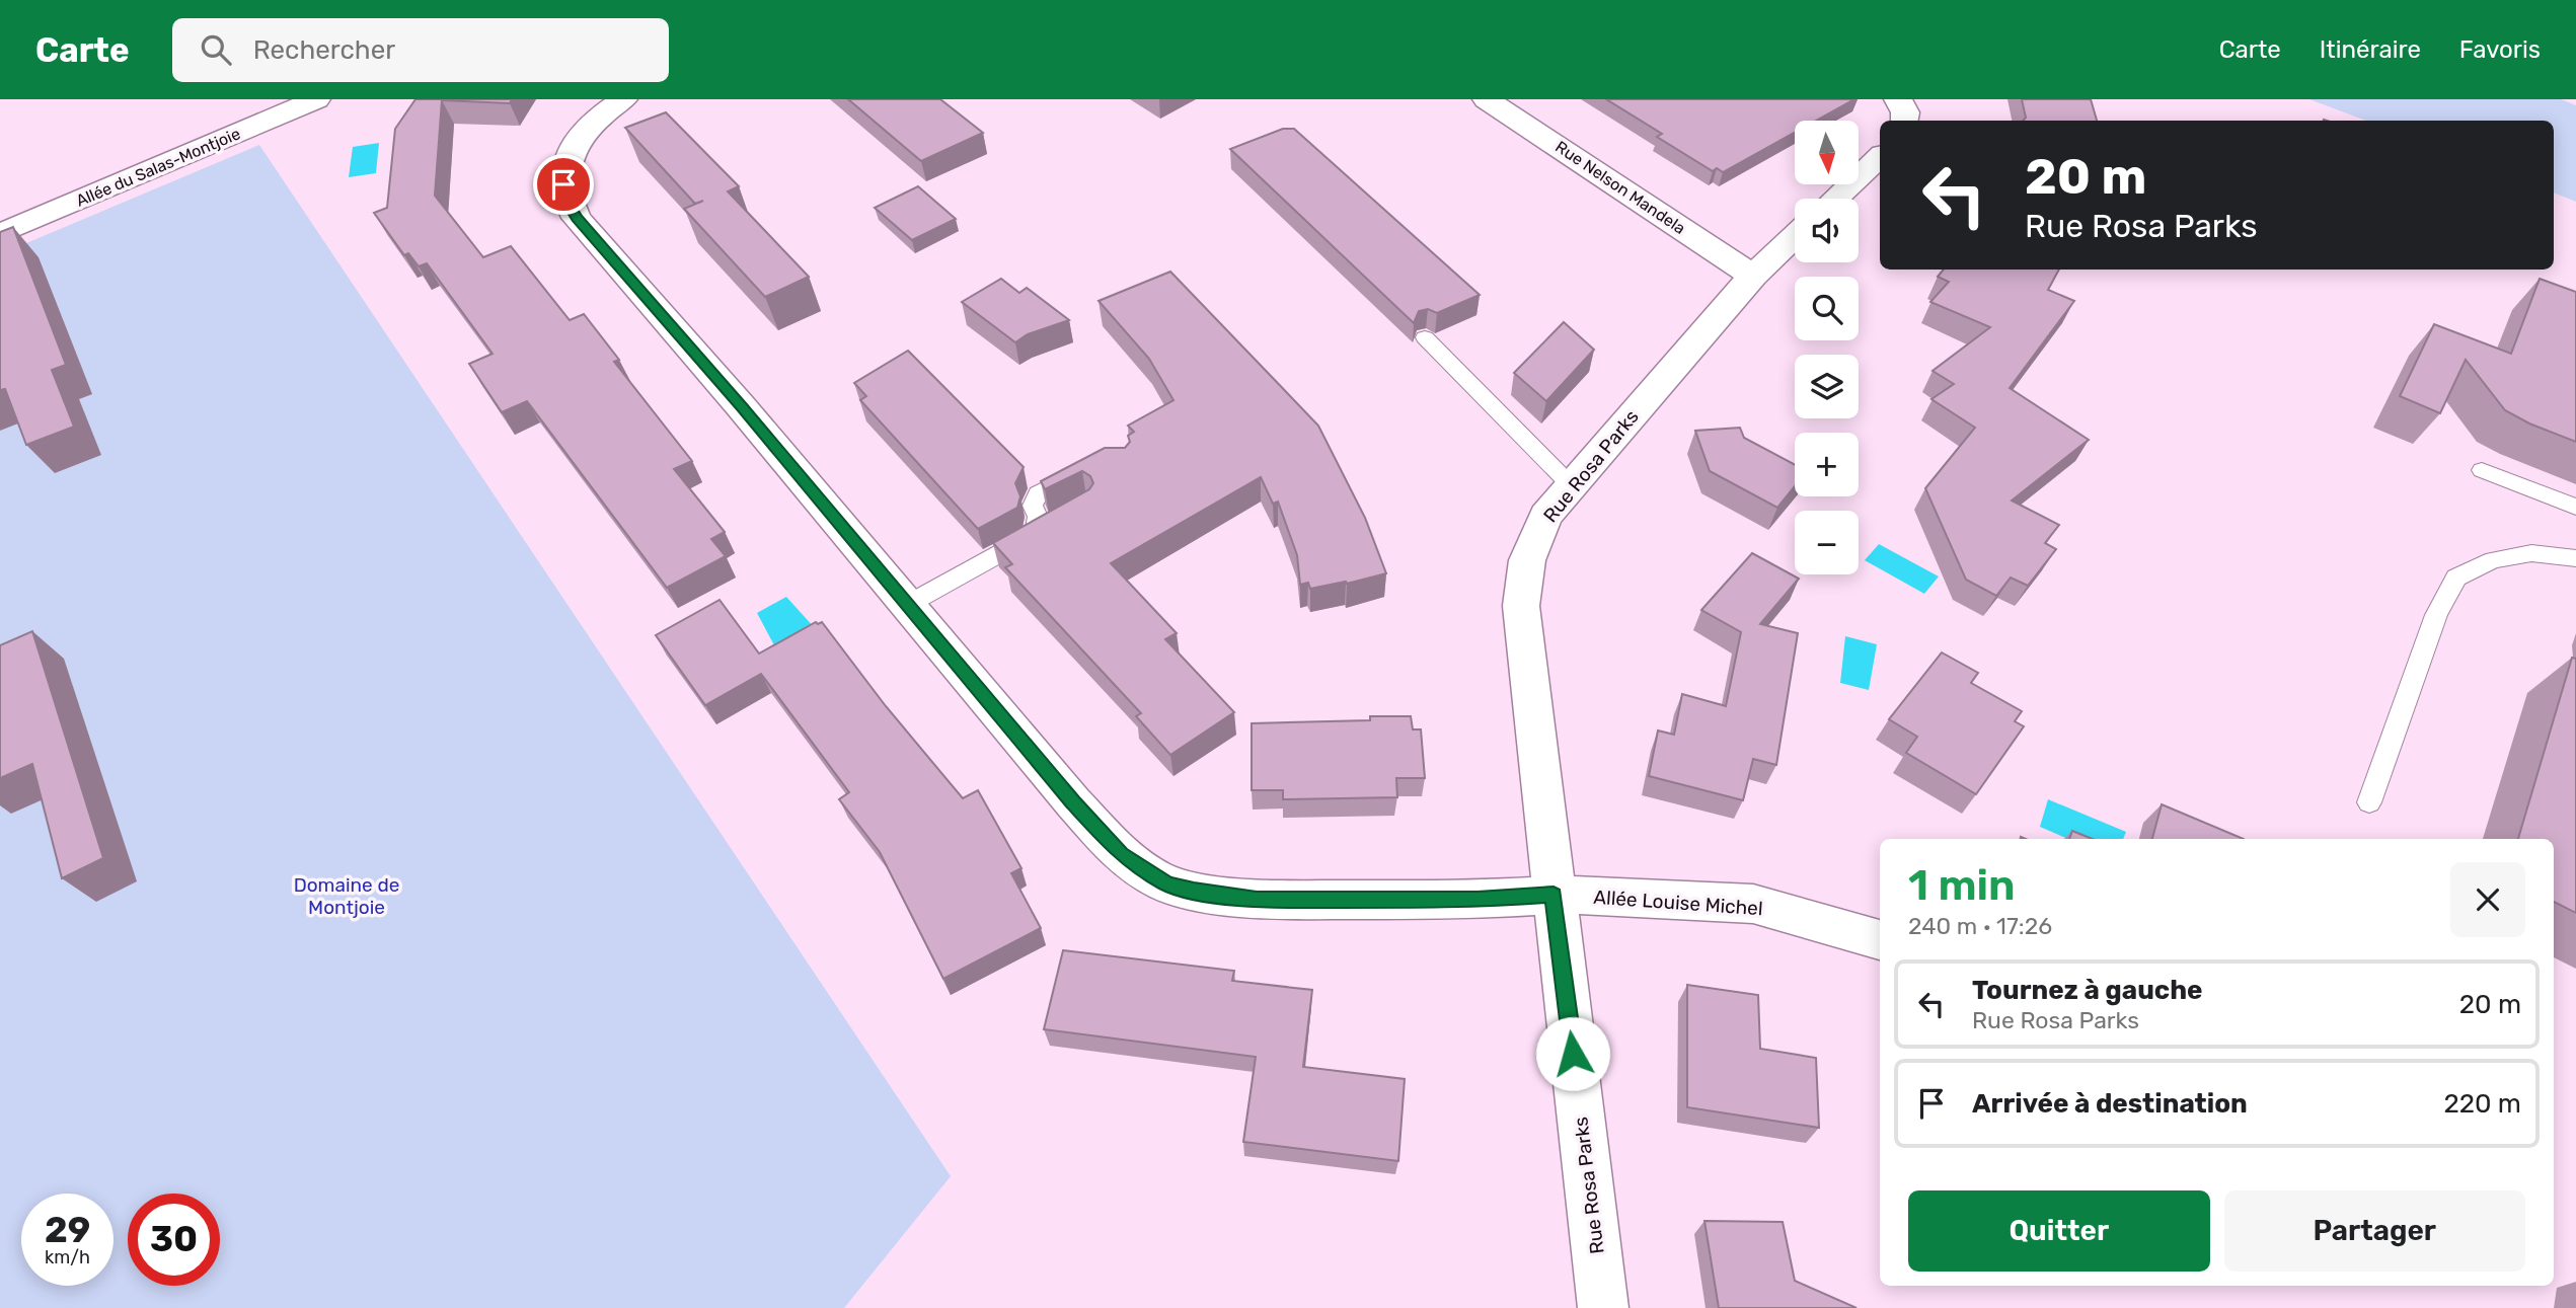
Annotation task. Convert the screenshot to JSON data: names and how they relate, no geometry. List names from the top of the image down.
{
  "streets": {
    "street": [
      "Allée du Salas-Montjoie",
      "Rue Nelson Mandela",
      "Rue Rosa Parks",
      "Allée Louise Michel"
    ]
  },
  "crossings": [
    ["Rue Nelson Mandela", "Rue Rosa Parks"],
    ["Rue Rosa Parks", "Allée Louise Michel"]
  ],
  "parks": ["Domaine de Montjoie"],
  "north": "bottom",
  "page": {
    "header": "Carte",
    "search": "Rechercher",
    "nav": ["Carte", "Itinéraire", "Favoris"],
    "map_buttons": ["+", "−"],
    "turn": ["20 m", "Rue Rosa Parks"],
    "heading": ["1 min", "240 m · 17:26"],
    "list": [
      {
        "name": "Tournez à gauche",
        "note": "Rue Rosa Parks",
        "value": "20 m"
      },
      {
        "name": "Arrivée à destination",
        "value": "220 m"
      }
    ],
    "buttons": ["Quitter", "Partager"],
    "speed": "29 km/h",
    "limit": "30"
  }
}
